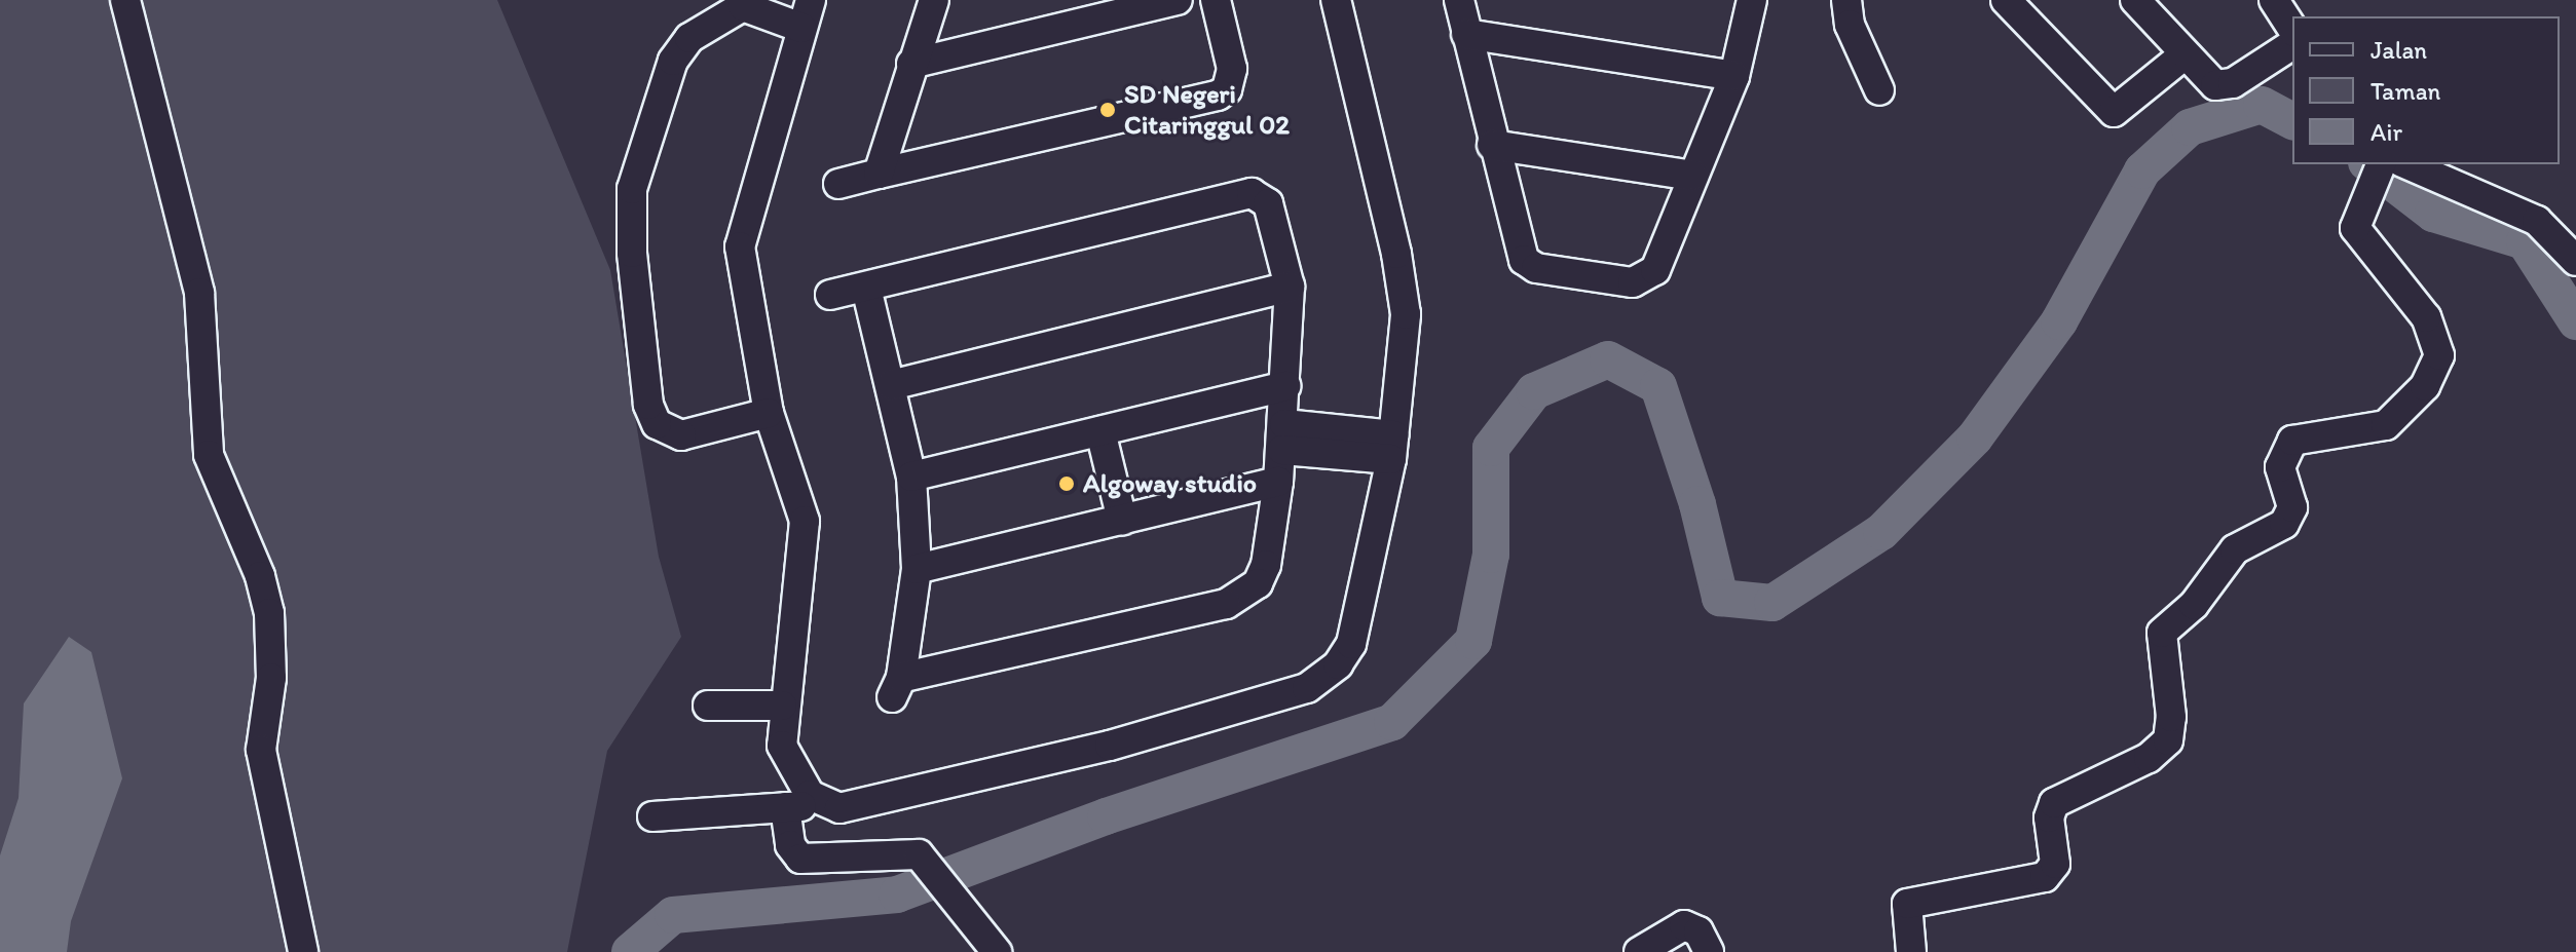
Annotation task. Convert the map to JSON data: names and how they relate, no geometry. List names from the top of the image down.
{
  "places": ["SD Negeri Citaringgul 02", "Algoway studio"],
  "legend": ["Jalan", "Taman", "Air"]
}
